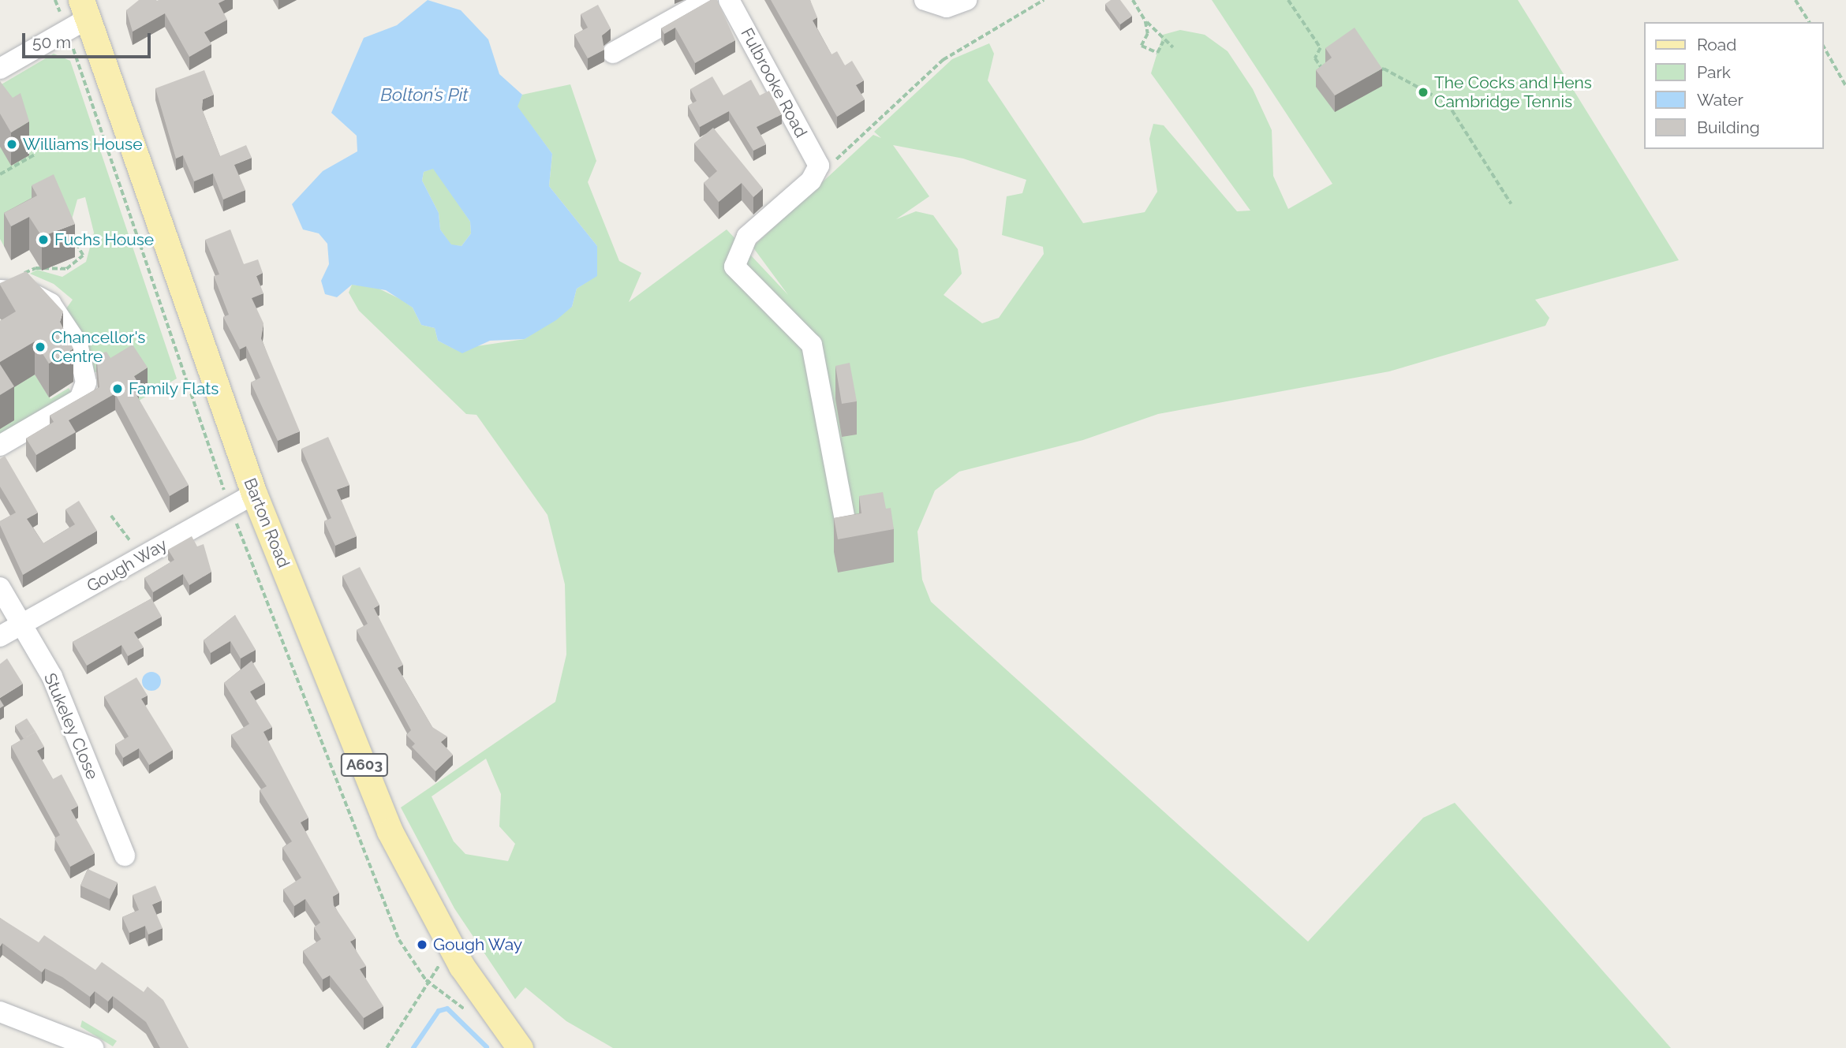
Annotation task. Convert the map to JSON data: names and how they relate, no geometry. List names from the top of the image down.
{
  "streets": {
    "main road": ["Barton Road", "A603"],
    "street": ["Fulbrooke Road", "Gough Way", "Stukeley Close"]
  },
  "crossings": [
    ["Barton Road", "Gough Way"],
    ["Gough Way", "Stukeley Close"]
  ],
  "water": ["Bolton’s Pit"],
  "places": [
    "The Cocks and Hens Cambridge Tennis",
    "Williams House",
    "Fuchs House",
    "Chancellor's Centre",
    "Family Flats",
    "Gough Way"
  ],
  "legend": [
    "Road",
    "Park",
    "Water",
    "Building"
  ],
  "scale_bar": "50 m"
}
